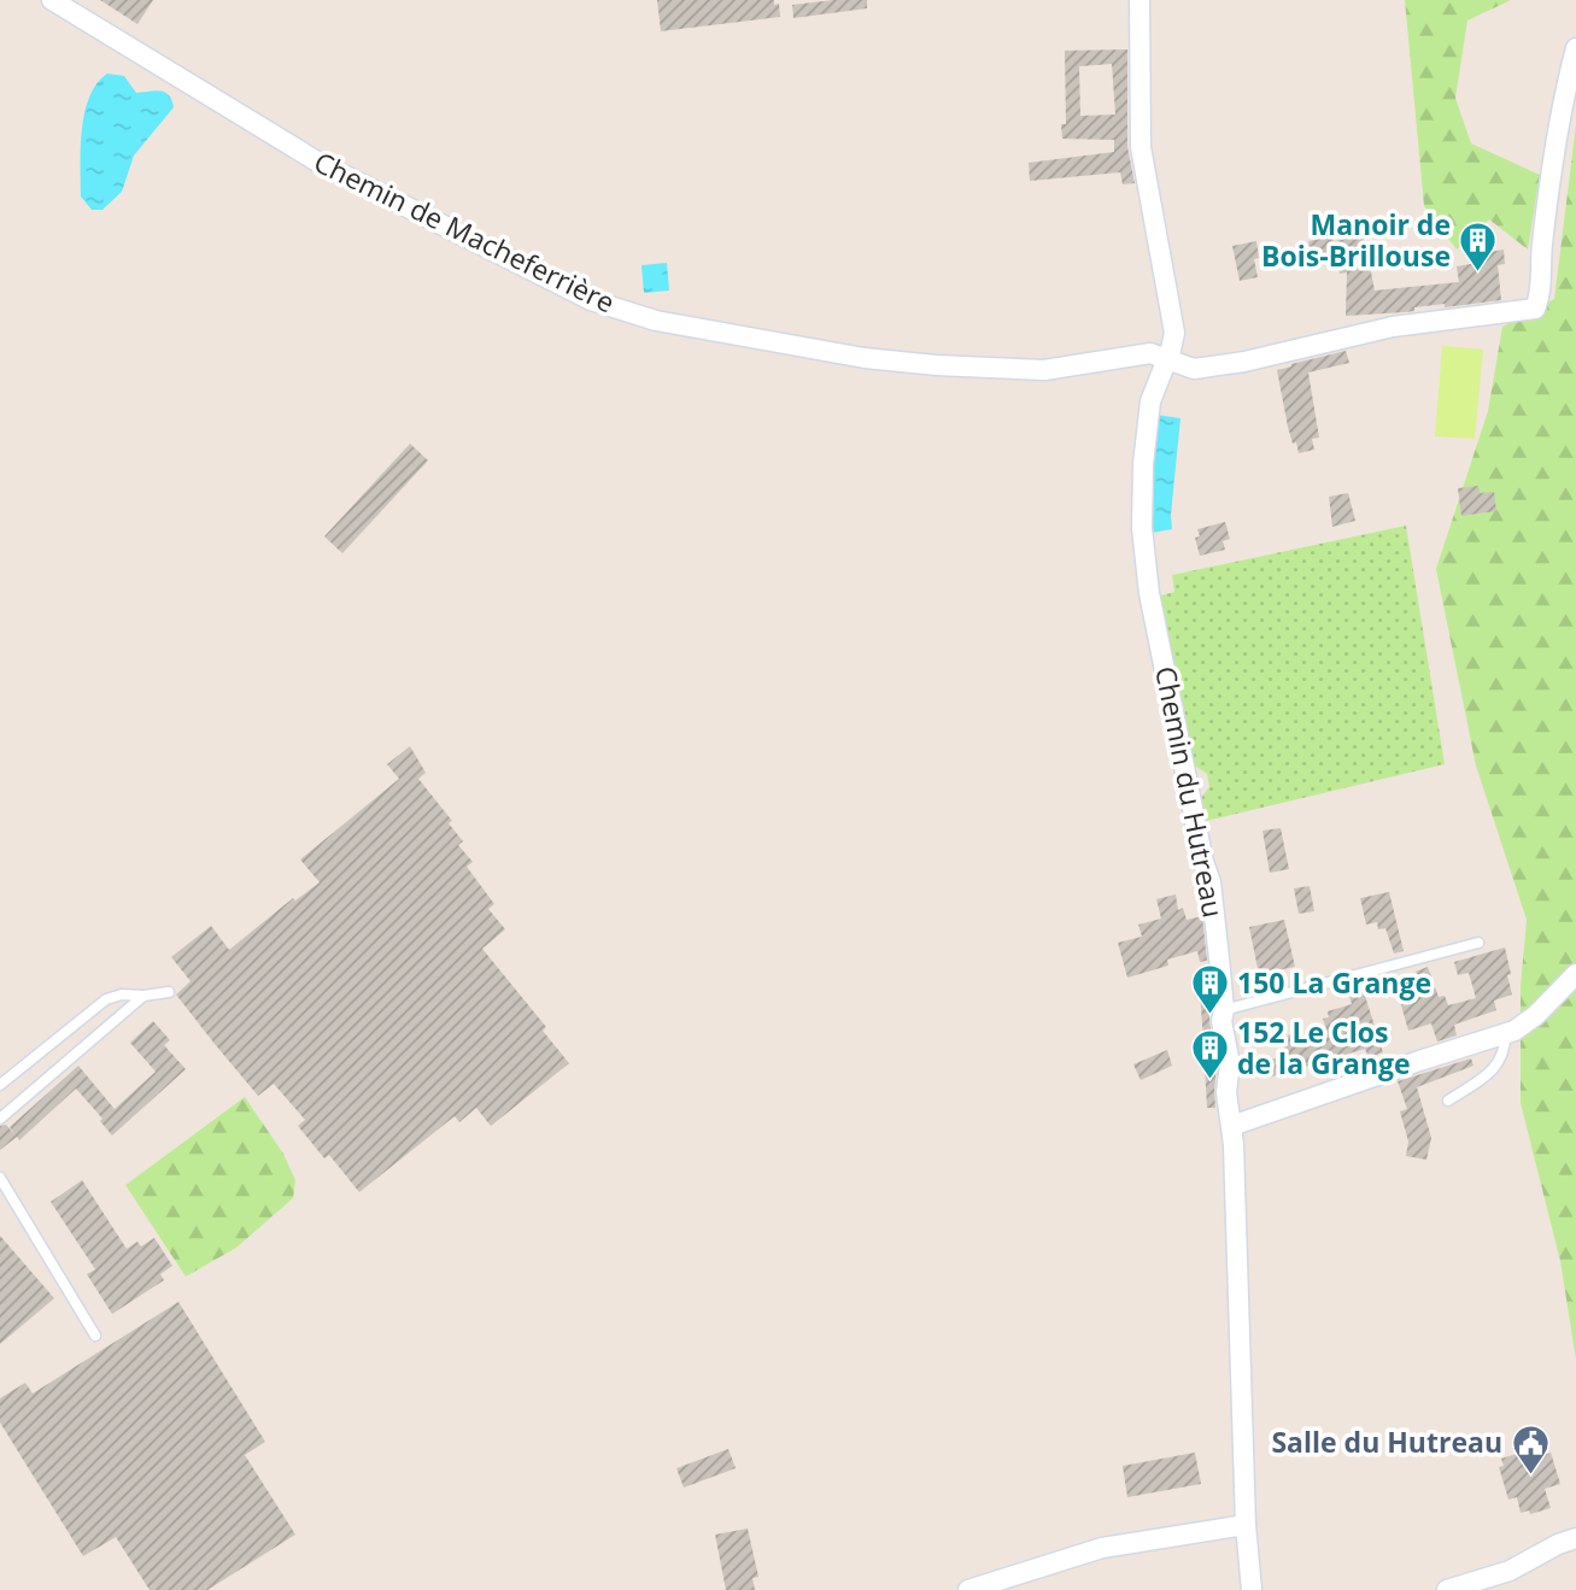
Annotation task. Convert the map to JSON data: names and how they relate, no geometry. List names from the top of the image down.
{
  "streets": {
    "street": ["Chemin de Macheferrière", "Chemin du Hutreau"]
  },
  "crossings": [
    ["Chemin de Macheferrière", "Chemin du Hutreau"]
  ],
  "places": {
    "building": ["Manoir de Bois-Brillouse", "150 La Grange", "152 Le Clos de la Grange"],
    "public building": ["Salle du Hutreau"]
  }
}
